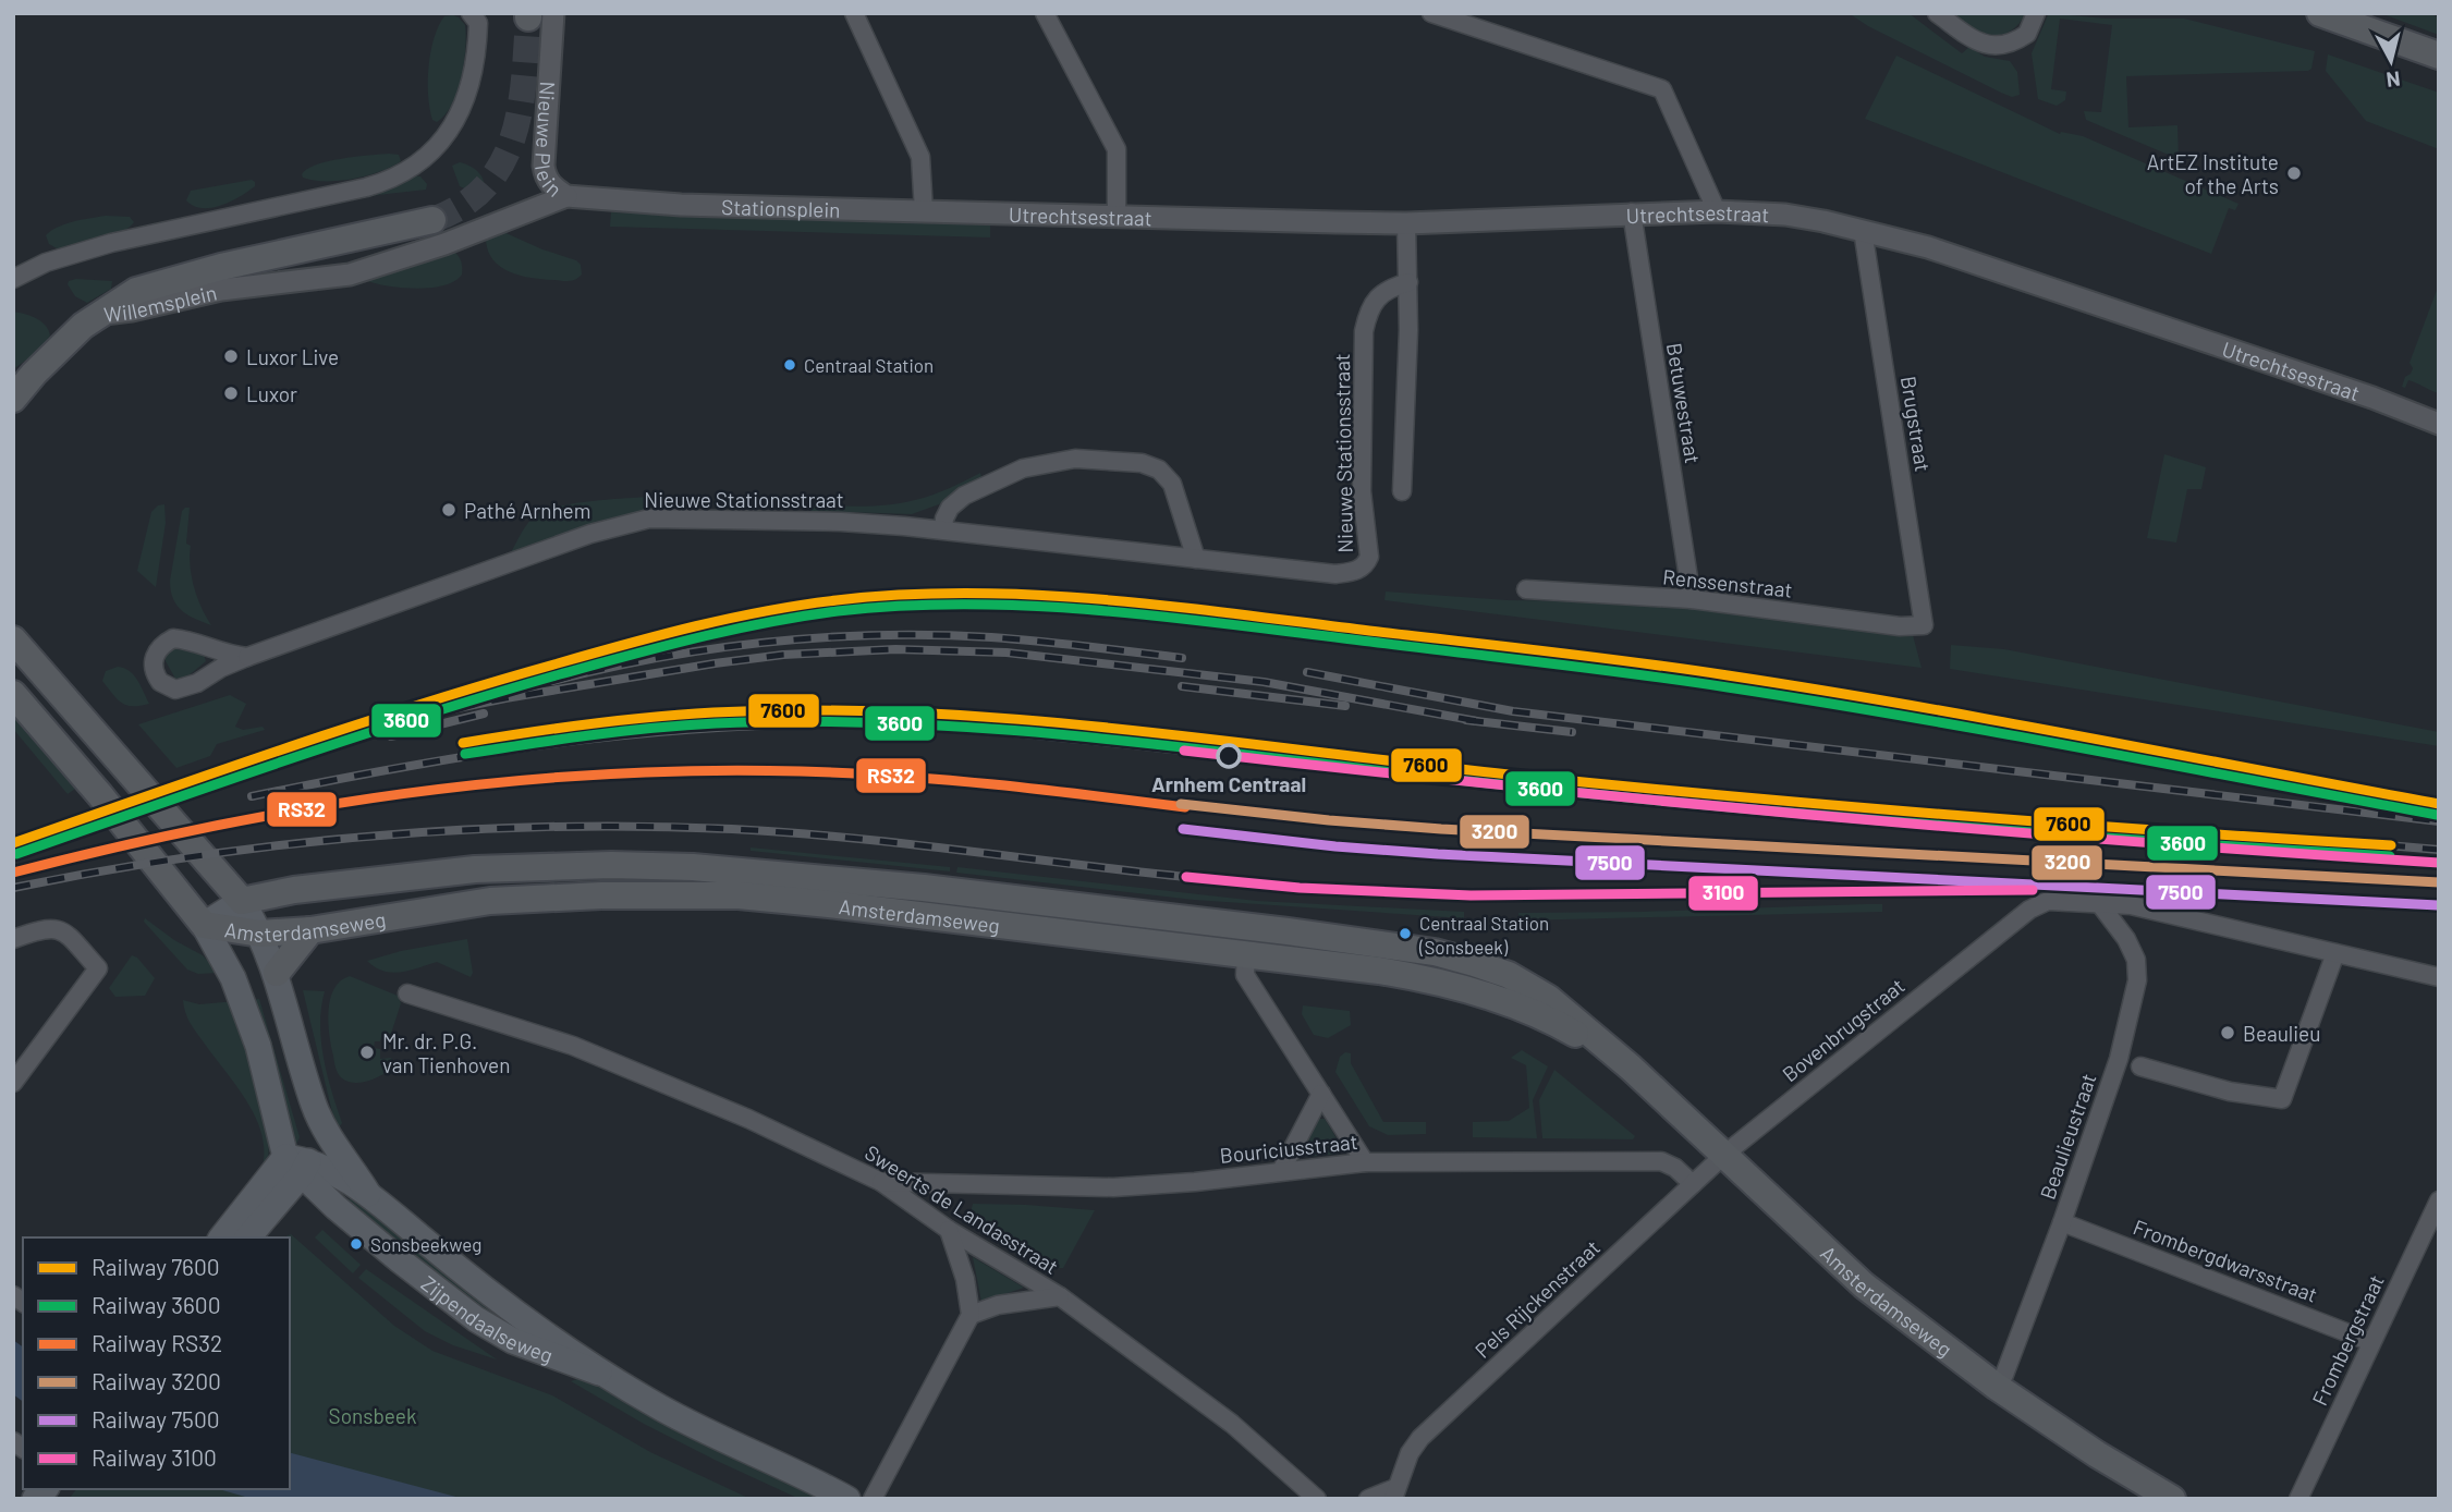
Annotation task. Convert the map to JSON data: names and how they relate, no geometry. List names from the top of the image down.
{
  "streets": {
    "main road": ["Willemsplein", "Amsterdamseweg", "Zijpendaalseweg"],
    "street": [
      "Nieuwe Plein",
      "Stationsplein",
      "Utrechtsestraat",
      "Betuwestraat",
      "Brugstraat",
      "Nieuwe Stationsstraat",
      "Renssenstraat",
      "Bovenbrugstraat",
      "Beaulieustraat",
      "Bouriciusstraat",
      "Sweerts de Landasstraat",
      "Frombergdwarsstraat",
      "Pels Rijckenstraat",
      "Frombergstraat"
    ]
  },
  "crossings": [
    ["Nieuwe Plein", "Stationsplein"],
    ["Nieuwe Plein", "Willemsplein"],
    ["Stationsplein", "Utrechtsestraat"],
    ["Utrechtsestraat", "Betuwestraat"],
    ["Utrechtsestraat", "Brugstraat"],
    ["Betuwestraat", "Renssenstraat"],
    ["Brugstraat", "Renssenstraat"],
    ["Amsterdamseweg", "Bovenbrugstraat"],
    ["Amsterdamseweg", "Beaulieustraat"],
    ["Amsterdamseweg", "Pels Rijckenstraat"],
    ["Amsterdamseweg", "Zijpendaalseweg"],
    ["Bovenbrugstraat", "Beaulieustraat"],
    ["Bovenbrugstraat", "Pels Rijckenstraat"],
    ["Beaulieustraat", "Frombergdwarsstraat"],
    ["Bouriciusstraat", "Sweerts de Landasstraat"],
    ["Bouriciusstraat", "Pels Rijckenstraat"],
    ["Frombergdwarsstraat", "Frombergstraat"]
  ],
  "parks": ["Sonsbeek"],
  "places": [
    "ArtEZ Institute of the Arts",
    "Luxor Live",
    "Centraal Station",
    "Luxor",
    "Pathé Arnhem",
    "Arnhem Centraal",
    "Centraal Station (Sonsbeek)",
    "Beaulieu",
    "Mr. dr. P.G. van Tienhoven",
    "Sonsbeekweg"
  ],
  "lines": [
    "rail line 7600",
    "rail line 3600",
    "rail line 3100",
    "rail line RS32",
    "rail line 3200",
    "rail line 7500"
  ],
  "legend": [
    "Railway 7600",
    "Railway 3600",
    "Railway RS32",
    "Railway 3200",
    "Railway 7500",
    "Railway 3100"
  ],
  "north": "bottom"
}
